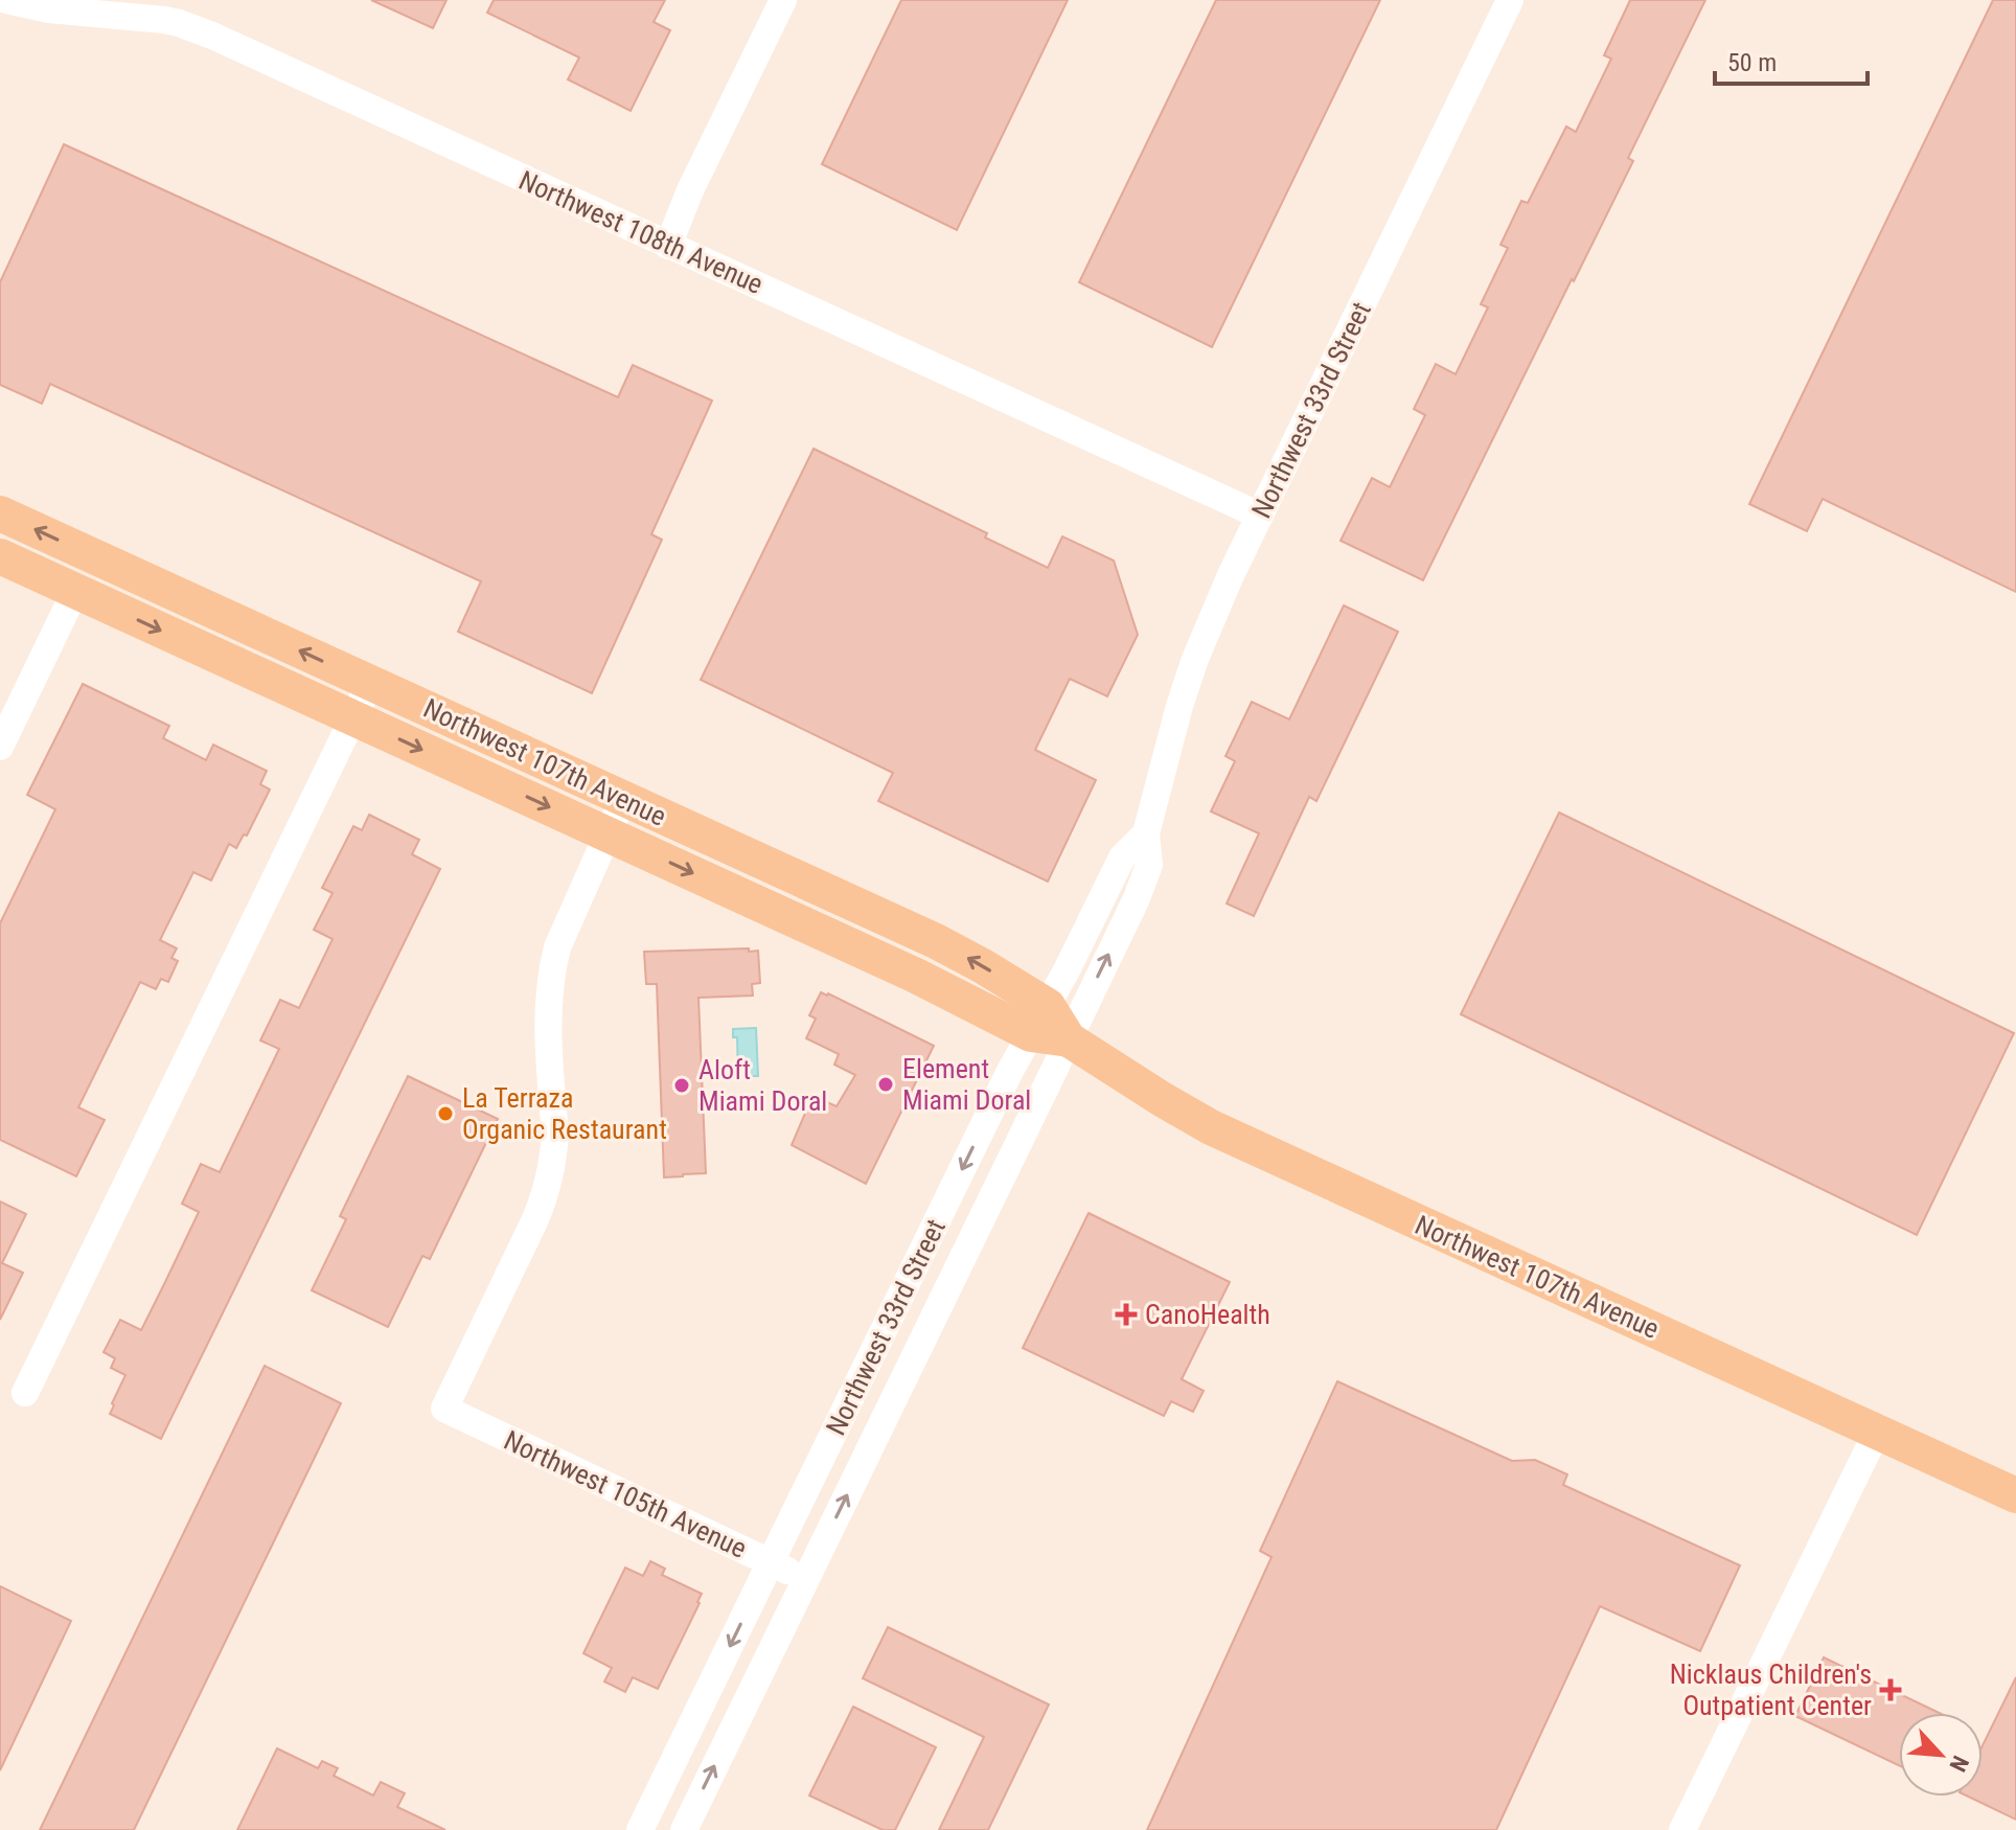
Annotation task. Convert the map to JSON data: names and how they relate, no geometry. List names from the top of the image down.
{
  "streets": {
    "main road": ["Northwest 107th Avenue"],
    "street": ["Northwest 108th Avenue", "Northwest 33rd Street", "Northwest 105th Avenue"]
  },
  "crossings": [
    ["Northwest 108th Avenue", "Northwest 33rd Street"],
    ["Northwest 33rd Street", "Northwest 107th Avenue"],
    ["Northwest 33rd Street", "Northwest 105th Avenue"],
    ["Northwest 107th Avenue", "Northwest 105th Avenue"]
  ],
  "places": {
    "other": ["Element Miami Doral", "Aloft Miami Doral", "La Terraza Organic Restaurant"],
    "health": ["CanoHealth", "Nicklaus Children's Outpatient Center"]
  },
  "scale_bar": "50 m",
  "north": "bottom right"
}
